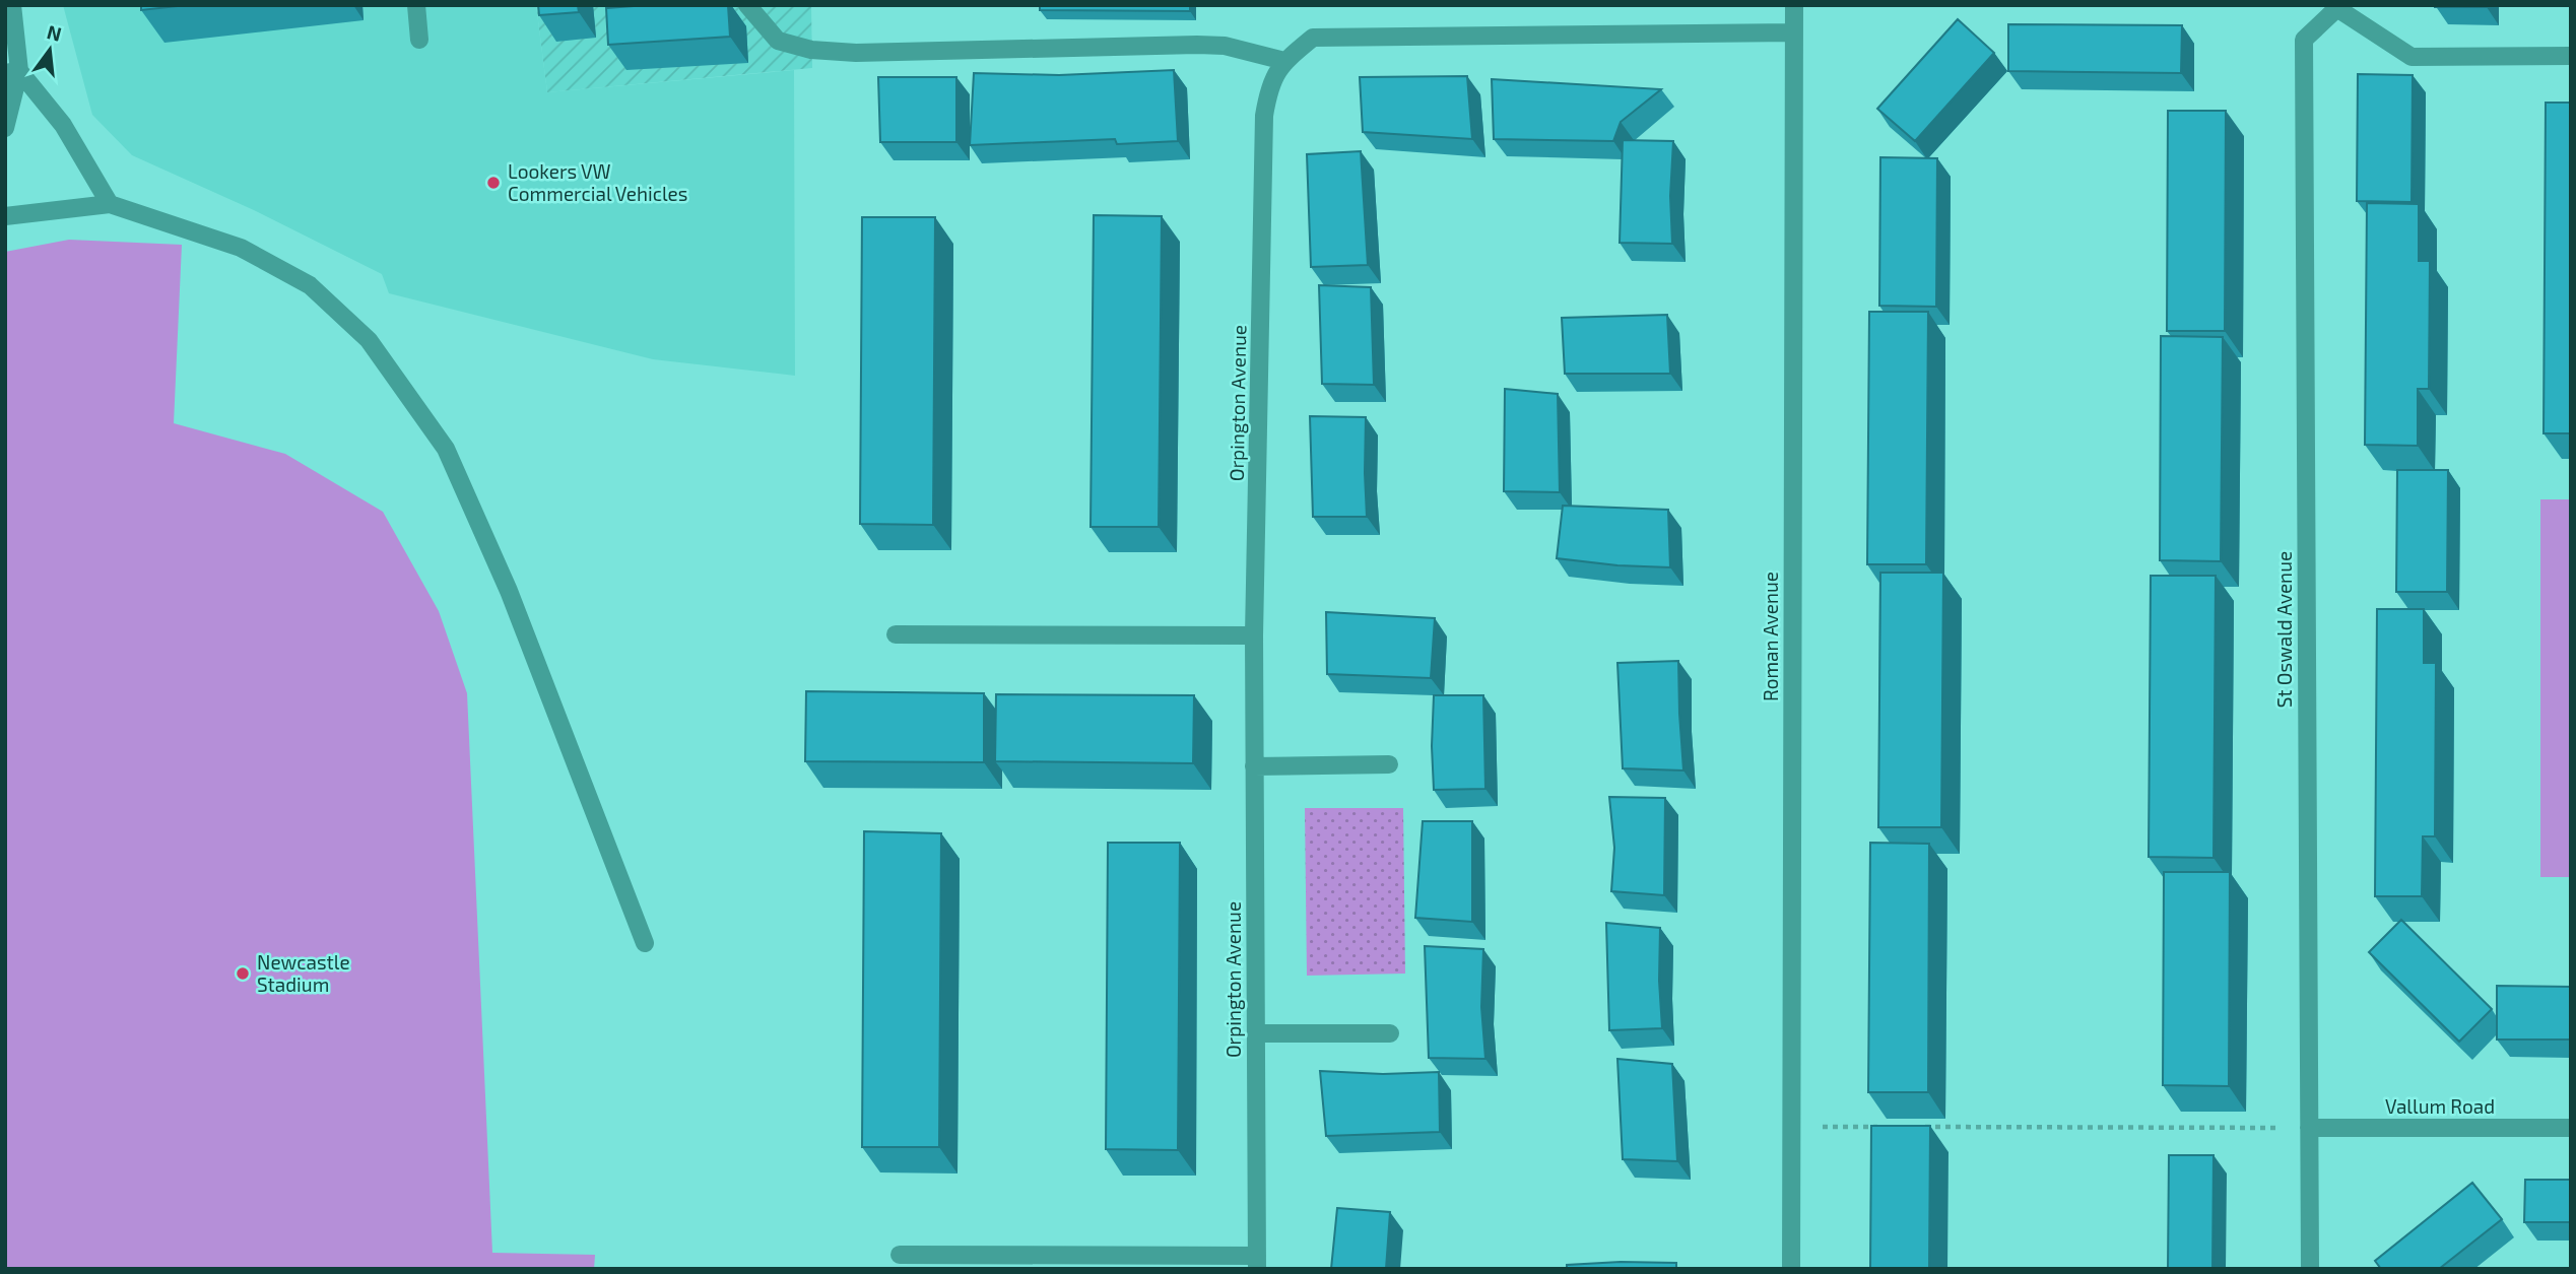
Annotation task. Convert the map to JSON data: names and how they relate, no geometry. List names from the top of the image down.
{
  "streets": {
    "street": [
      "Orpington Avenue",
      "St Oswald Avenue",
      "Roman Avenue",
      "Vallum Road"
    ]
  },
  "crossings": [
    ["Orpington Avenue", "Roman Avenue"],
    ["St Oswald Avenue", "Vallum Road"]
  ],
  "places": ["Lookers VW Commercial Vehicles", "Newcastle Stadium"],
  "north": "top"
}
